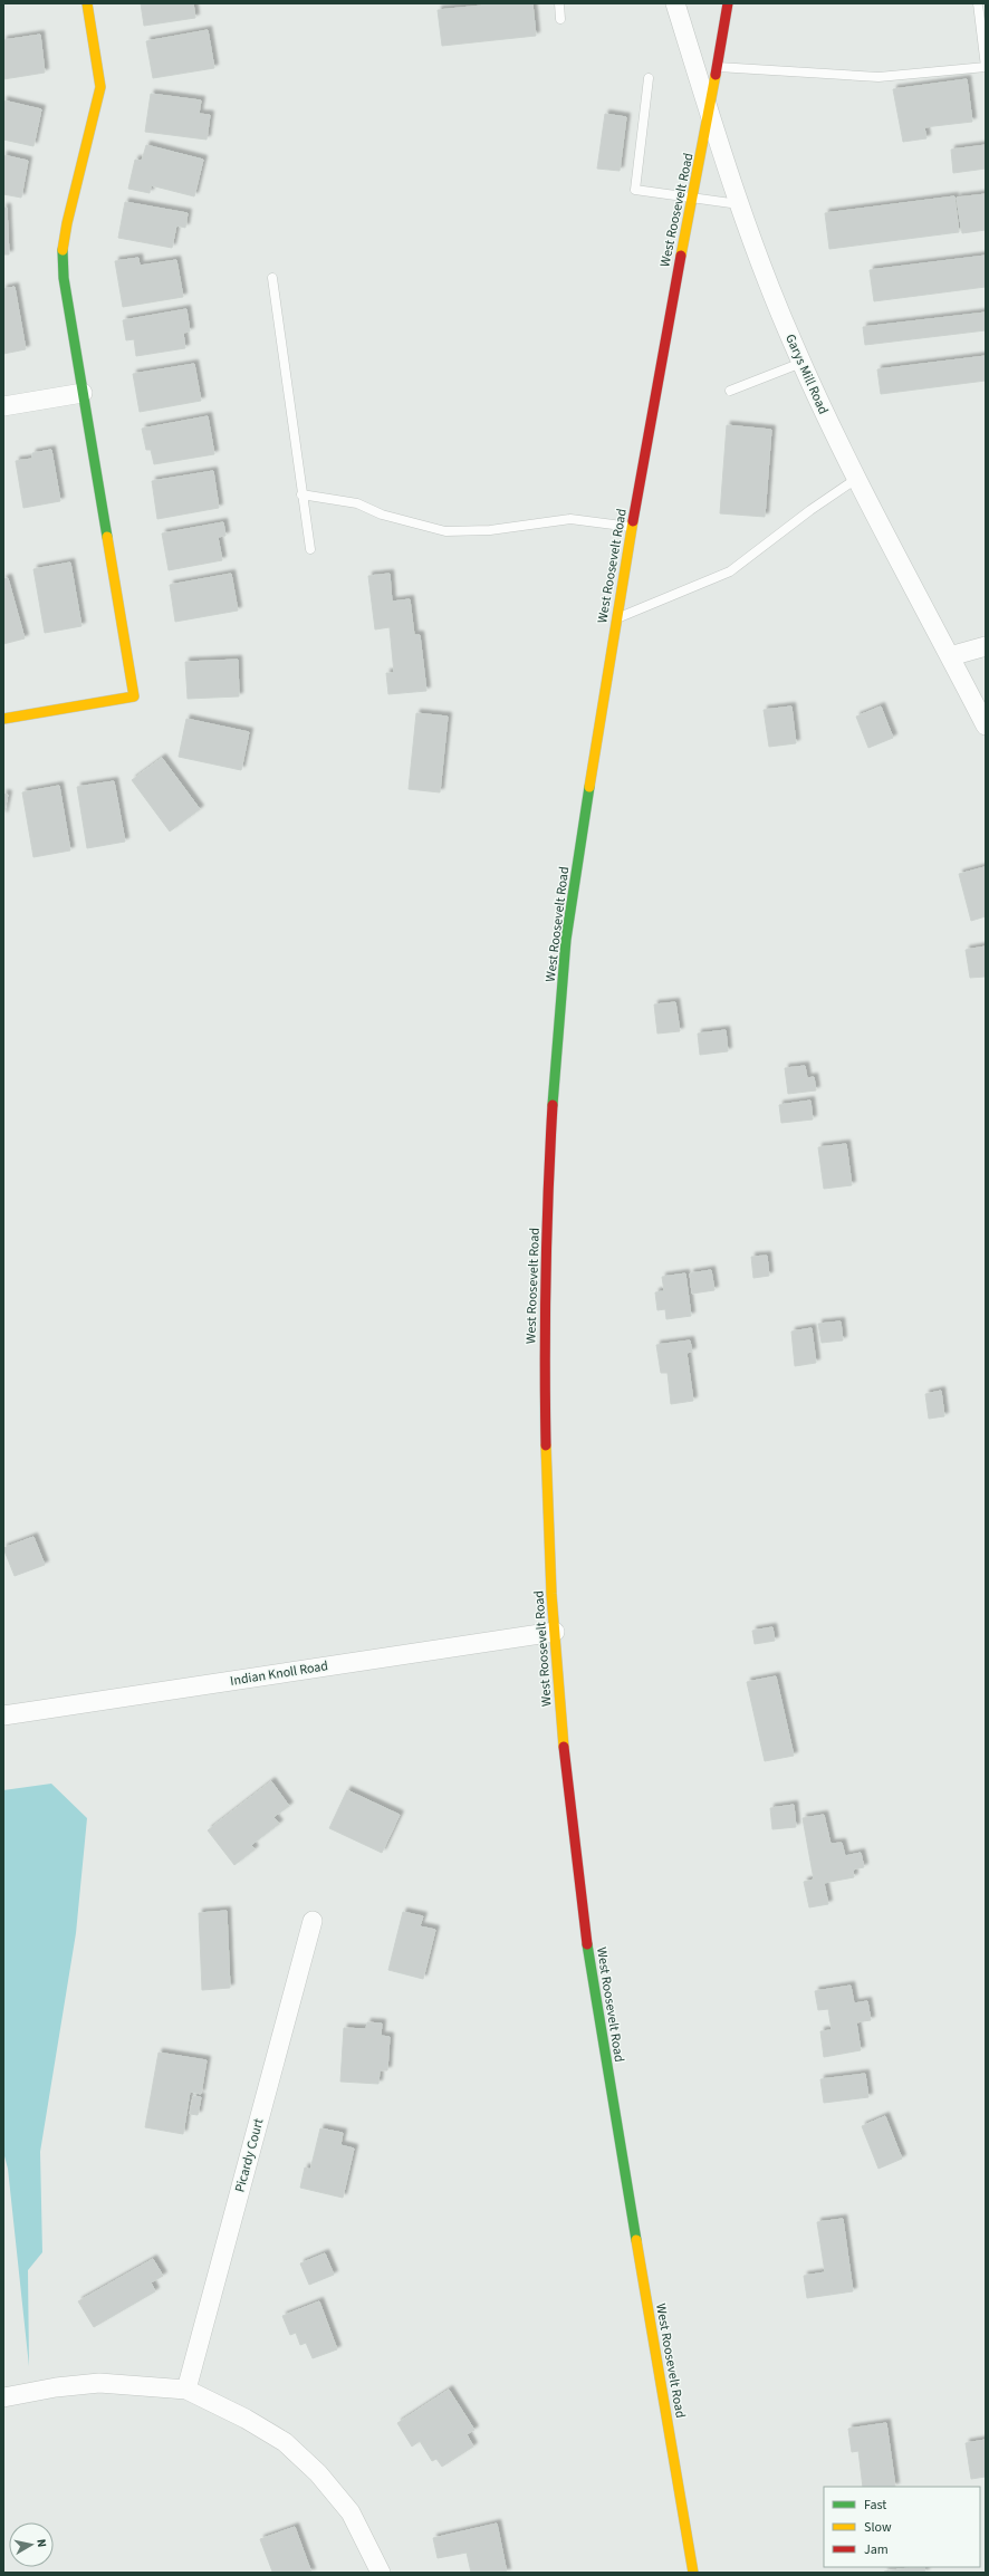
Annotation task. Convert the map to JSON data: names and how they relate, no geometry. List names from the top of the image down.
{
  "streets": {
    "main road": ["West Roosevelt Road"],
    "street": ["Garys Mill Road", "Indian Knoll Road", "Picardy Court"]
  },
  "crossings": [
    ["West Roosevelt Road", "Garys Mill Road"],
    ["West Roosevelt Road", "Indian Knoll Road"]
  ],
  "legend": ["Fast", "Slow", "Jam"],
  "north": "right"
}
